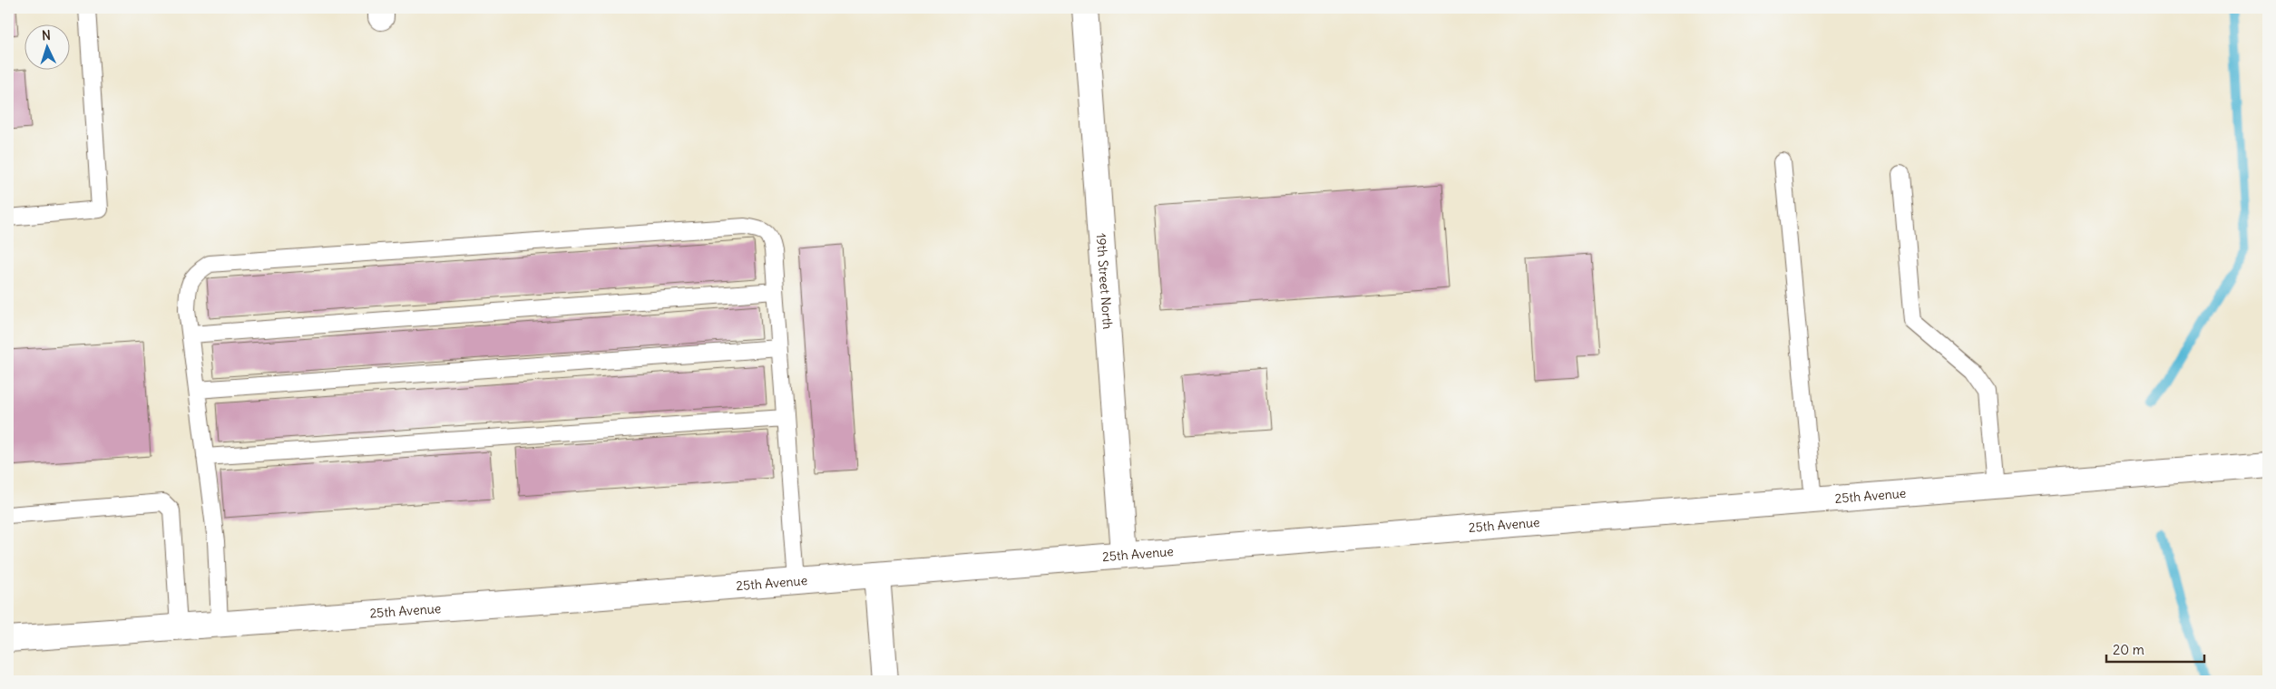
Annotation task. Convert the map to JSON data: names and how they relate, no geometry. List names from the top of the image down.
{
  "streets": {
    "main road": ["19th Street North", "25th Avenue"]
  },
  "crossings": [
    ["19th Street North", "25th Avenue"]
  ],
  "scale_bar": "20 m",
  "north": "top"
}
